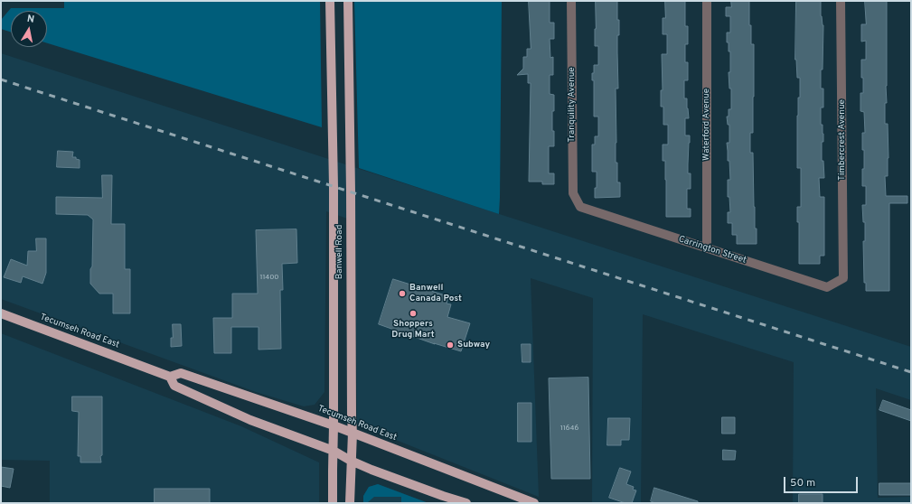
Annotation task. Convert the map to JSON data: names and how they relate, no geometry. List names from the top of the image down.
{
  "streets": {
    "main road": ["Banwell Road", "Tecumseh Road East"],
    "street": [
      "Tranquility Avenue",
      "Waterford Avenue",
      "Timbercrest Avenue",
      "Carrington Street"
    ]
  },
  "crossings": [
    ["Tranquility Avenue", "Carrington Street"],
    ["Waterford Avenue", "Carrington Street"],
    ["Timbercrest Avenue", "Carrington Street"],
    ["Banwell Road", "Tecumseh Road East"]
  ],
  "places": ["Banwell Canada Post", "Shoppers Drug Mart", "Subway"],
  "house_numbers": ["11400", "11646"],
  "scale_bar": "50 m",
  "north": "top"
}
